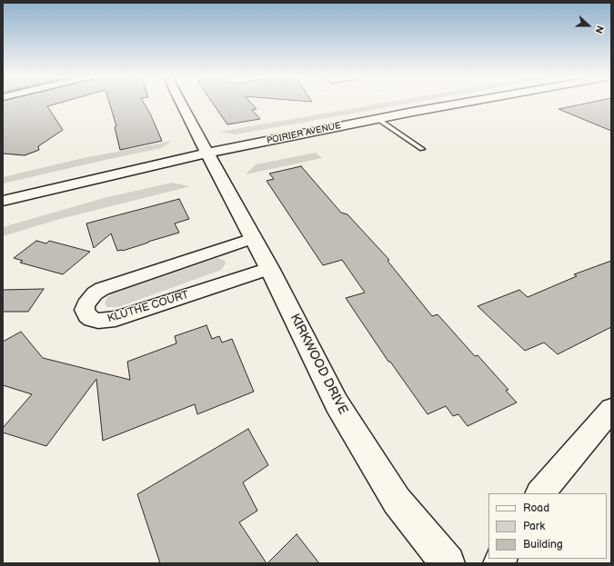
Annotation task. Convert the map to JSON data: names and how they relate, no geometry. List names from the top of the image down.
{
  "streets": {
    "main road": ["POIRIER AVENUE", "KIRKWOOD DRIVE"],
    "street": ["KLUTHE COURT"]
  },
  "crossings": [
    ["POIRIER AVENUE", "KIRKWOOD DRIVE"],
    ["KLUTHE COURT", "KIRKWOOD DRIVE"]
  ],
  "legend": ["Road", "Park", "Building"],
  "north": "right"
}
